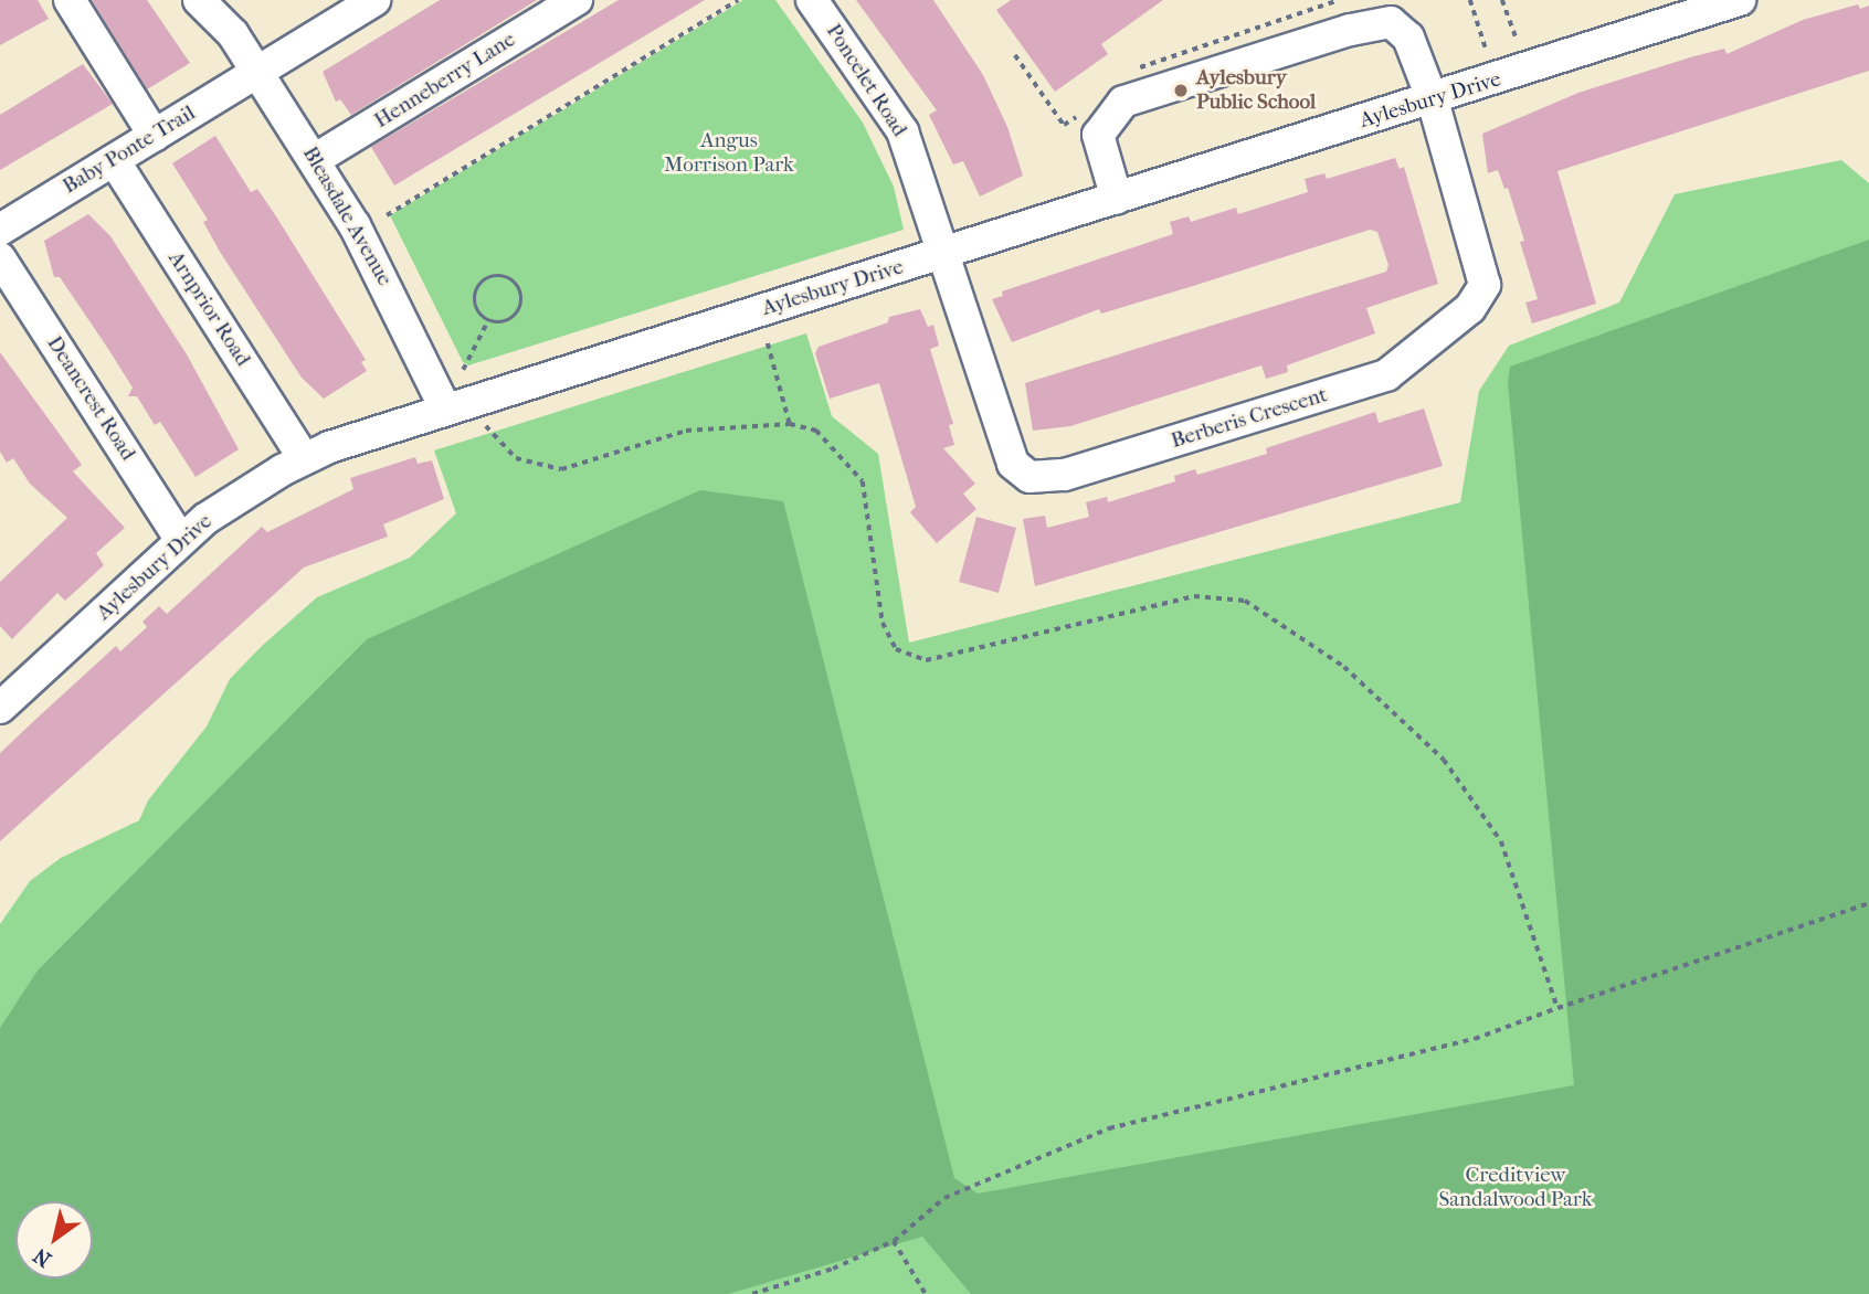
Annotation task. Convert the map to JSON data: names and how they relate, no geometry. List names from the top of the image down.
{
  "streets": {
    "street": [
      "Henneberry Lane",
      "Poncelet Road",
      "Aylesbury Drive",
      "Baby Ponte Trail",
      "Bleasdale Avenue",
      "Arnprior Road",
      "Deancrest Road",
      "Berberis Crescent"
    ]
  },
  "crossings": [
    ["Henneberry Lane", "Bleasdale Avenue"],
    ["Poncelet Road", "Aylesbury Drive"],
    ["Poncelet Road", "Berberis Crescent"],
    ["Aylesbury Drive", "Bleasdale Avenue"],
    ["Aylesbury Drive", "Arnprior Road"],
    ["Aylesbury Drive", "Deancrest Road"],
    ["Aylesbury Drive", "Berberis Crescent"],
    ["Baby Ponte Trail", "Bleasdale Avenue"],
    ["Baby Ponte Trail", "Arnprior Road"]
  ],
  "parks": ["Angus Morrison Park", "Creditview Sandalwood Park"],
  "places": ["Aylesbury Public School"],
  "north": "bottom left"
}
